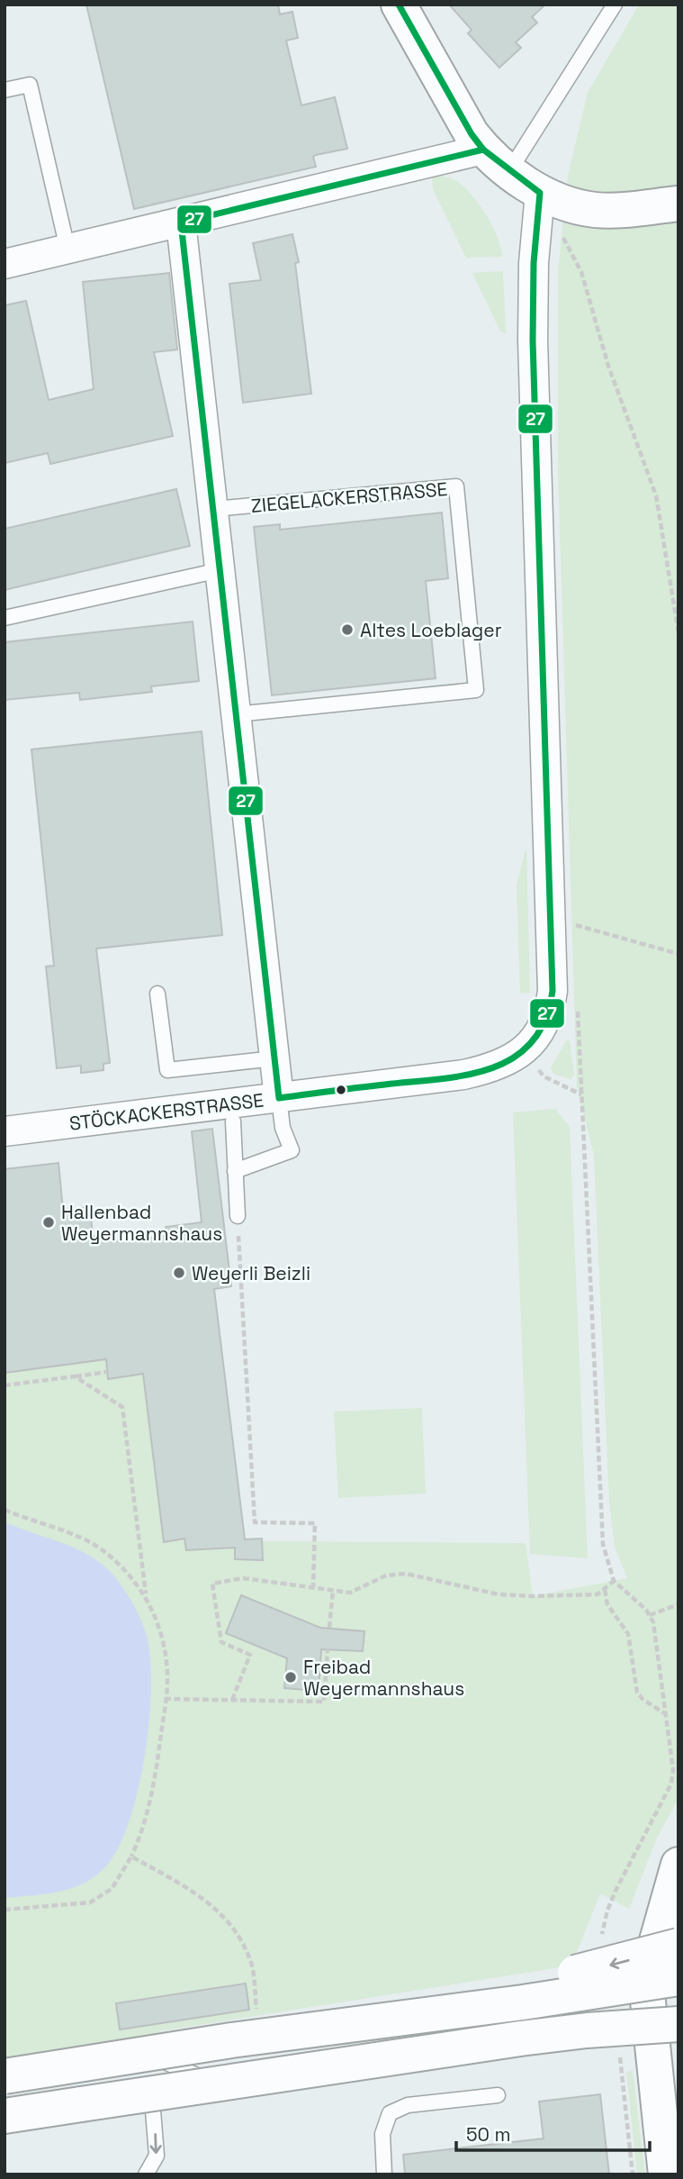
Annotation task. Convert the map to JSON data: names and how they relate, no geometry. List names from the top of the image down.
{
  "streets": {
    "street": ["STÖCKACKERSTRASSE"],
    "lane": ["ZIEGELACKERSTRASSE"]
  },
  "places": [
    "Altes Loeblager",
    "Hallenbad Weyermannshaus",
    "Weyerli Beizli",
    "Freibad Weyermannshaus"
  ],
  "lines": ["transit line 27"],
  "scale_bar": "50 m"
}
